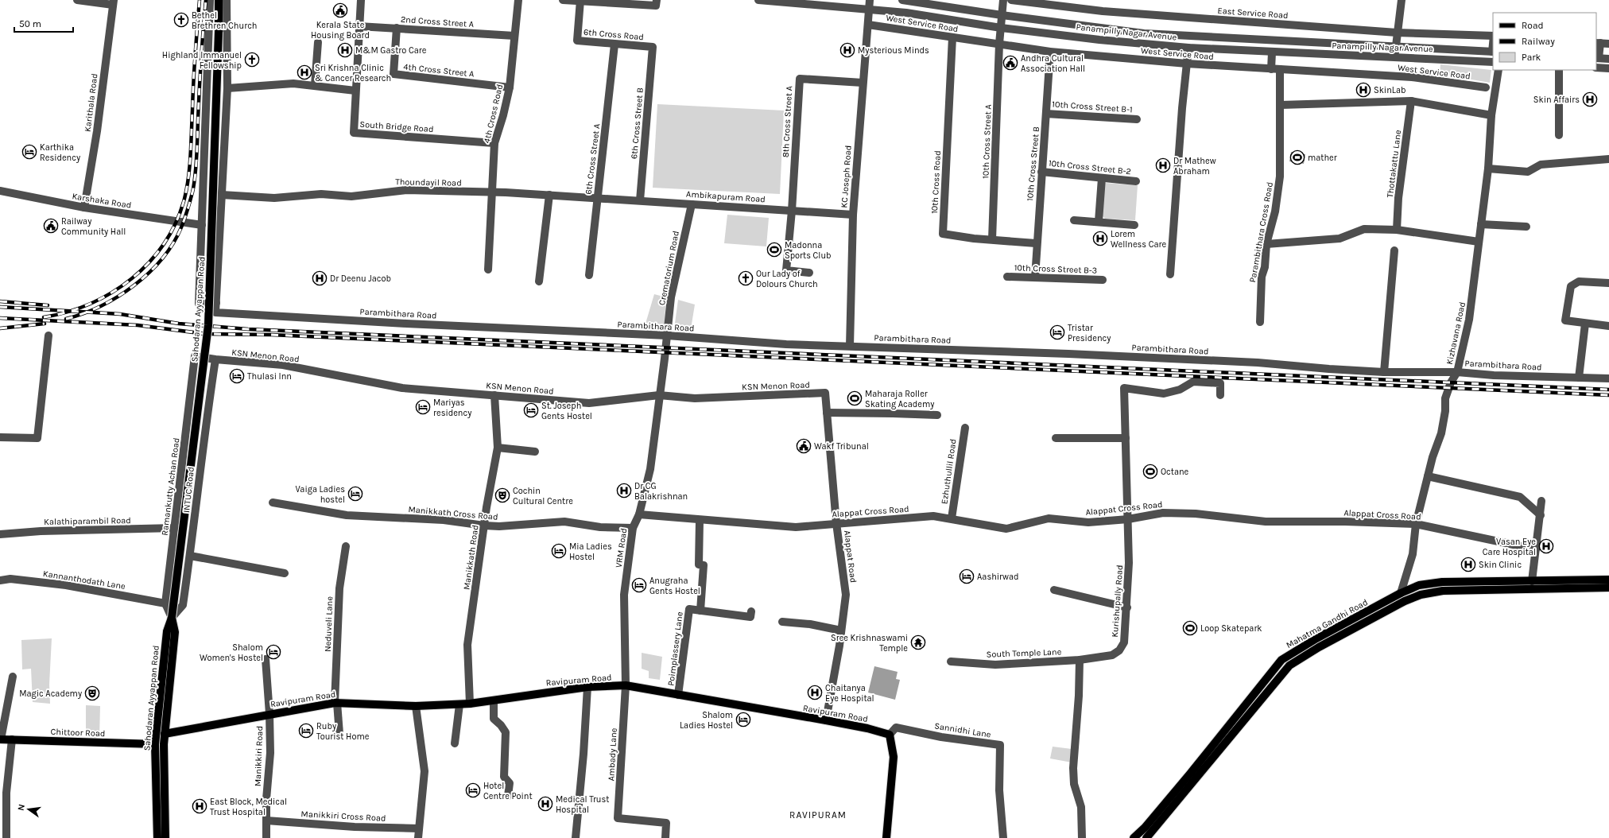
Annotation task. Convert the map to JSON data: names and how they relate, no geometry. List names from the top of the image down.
{
  "streets": {
    "main road": [
      "Sahodaran Ayyappan Road",
      "Mahatma Gandhi Road",
      "Ravipuram Road",
      "Chittoor Road"
    ],
    "street": [
      "East Service Road",
      "2nd Cross Street A",
      "West Service Road",
      "Panampilly Nagar Avenue",
      "6th Cross Road",
      "4th Cross Street A",
      "Karithala Road",
      "10th Cross Street B-1",
      "4th Cross Road",
      "8th Cross Street A",
      "6th Cross Street B",
      "South Bridge Road",
      "10th Cross Street A",
      "6th Cross Street A",
      "10th Cross Street B",
      "Thottakattu Lane",
      "10th Cross Street B-2",
      "KC Joseph Road",
      "Thoundayil Road",
      "10th Cross Road",
      "Ambikapuram Road",
      "Karshaka Road",
      "Parambithara Cross Road",
      "Crematorium Road",
      "10th Cross Street B-3",
      "Parambithara Road",
      "Kizhavana Road",
      "KSN Menon Road",
      "Ezhuthullil Road",
      "Ramankutty Achan Road",
      "INTUC Road",
      "Alappat Cross Road",
      "Manikkath Cross Road",
      "Kalathiparambil Road",
      "VRM Road",
      "Alappat Road",
      "Manikkath Road",
      "Kannanthodath Lane",
      "Kurishupally Road",
      "Neduveli Lane",
      "Poimplassery Lane",
      "South Temple Lane",
      "Sannidhi Lane",
      "Ambady Lane",
      "Manikkiri Road",
      "Manikkiri Cross Road"
    ]
  },
  "crossings": [
    ["2nd Cross Street A", "4th Cross Street A"],
    ["2nd Cross Street A", "4th Cross Road"],
    ["West Service Road", "10th Cross Street A"],
    ["West Service Road", "10th Cross Street B"],
    ["West Service Road", "KC Joseph Road"],
    ["West Service Road", "10th Cross Road"],
    ["West Service Road", "Parambithara Cross Road"],
    ["Panampilly Nagar Avenue", "KC Joseph Road"],
    ["6th Cross Road", "6th Cross Street B"],
    ["6th Cross Road", "6th Cross Street A"],
    ["4th Cross Street A", "4th Cross Road"],
    ["Karithala Road", "Karshaka Road"],
    ["10th Cross Street B-1", "10th Cross Street B"],
    ["4th Cross Road", "South Bridge Road"],
    ["4th Cross Road", "Thoundayil Road"],
    ["8th Cross Street A", "KC Joseph Road"],
    ["8th Cross Street A", "Ambikapuram Road"],
    ["6th Cross Street B", "Ambikapuram Road"],
    ["10th Cross Street A", "10th Cross Road"],
    ["6th Cross Street A", "Thoundayil Road"],
    ["6th Cross Street A", "Ambikapuram Road"],
    ["10th Cross Street B", "10th Cross Street B-2"],
    ["10th Cross Street B", "10th Cross Road"],
    ["10th Cross Street B", "10th Cross Street B-3"],
    ["KC Joseph Road", "Ambikapuram Road"],
    ["KC Joseph Road", "Parambithara Road"],
    ["Thoundayil Road", "Ambikapuram Road"],
    ["Ambikapuram Road", "Crematorium Road"],
    ["Crematorium Road", "Parambithara Road"],
    ["Crematorium Road", "VRM Road"],
    ["Sahodaran Ayyappan Road", "INTUC Road"],
    ["Sahodaran Ayyappan Road", "Ravipuram Road"],
    ["Sahodaran Ayyappan Road", "Chittoor Road"],
    ["Parambithara Road", "Kizhavana Road"],
    ["Kizhavana Road", "Alappat Cross Road"],
    ["Kizhavana Road", "Mahatma Gandhi Road"],
    ["KSN Menon Road", "Ramankutty Achan Road"],
    ["KSN Menon Road", "INTUC Road"],
    ["KSN Menon Road", "VRM Road"],
    ["KSN Menon Road", "Alappat Road"],
    ["KSN Menon Road", "Manikkath Road"],
    ["Ezhuthullil Road", "Alappat Cross Road"],
    ["Ramankutty Achan Road", "Kalathiparambil Road"],
    ["Ramankutty Achan Road", "Kannanthodath Lane"],
    ["Alappat Cross Road", "VRM Road"],
    ["Alappat Cross Road", "Alappat Road"],
    ["Alappat Cross Road", "Kurishupally Road"],
    ["Manikkath Cross Road", "VRM Road"],
    ["Manikkath Cross Road", "Manikkath Road"],
    ["VRM Road", "Ravipuram Road"],
    ["VRM Road", "Ambady Lane"],
    ["Alappat Road", "Ravipuram Road"],
    ["Manikkath Road", "Ravipuram Road"],
    ["Kurishupally Road", "South Temple Lane"],
    ["Neduveli Lane", "Ravipuram Road"],
    ["Poimplassery Lane", "Ravipuram Road"],
    ["Ravipuram Road", "Sannidhi Lane"],
    ["Ravipuram Road", "Ambady Lane"],
    ["Ravipuram Road", "Manikkiri Road"],
    ["Manikkiri Road", "Manikkiri Cross Road"]
  ],
  "districts": ["RAVIPURAM"],
  "places": {
    "public building": [
      "Kerala State Housing Board",
      "Andhra Cultural Association Hall",
      "Railway Community Hall",
      "Wakf Tribunal"
    ],
    "church": ["Bethel Brethren Church", "Highland Immanuel Fellowship", "Our Lady of Dolours Church"],
    "hospital": [
      "M&M Gastro Care",
      "Mysterious Minds",
      "Sri Krishna Clinic & Cancer Research",
      "SkinLab",
      "Skin Affairs",
      "Dr Mathew Abraham",
      "Lorem Wellness Care",
      "Dr Deenu Jacob",
      "Dr CG Balakrishnan",
      "Vasan Eye Care Hospital",
      "Skin Clinic",
      "Chaitanya Eye Hospital",
      "Medical Trust Hospital",
      "East Block, Medical Trust Hospital"
    ],
    "hotel": [
      "Karthika Residency",
      "Tristar Presidency",
      "Thulasi Inn",
      "Mariyas residency",
      "St. Joseph Gents Hostel",
      "Vaiga Ladies hostel",
      "Mia Ladies Hostel",
      "Aashirwad",
      "Anugraha Gents Hostel",
      "Shalom Women's Hostel",
      "Shalom Ladies Hostel",
      "Ruby Tourist Home",
      "Hotel Centre Point"
    ],
    "sports": [
      "mather",
      "Madonna Sports Club",
      "Maharaja Roller Skating Academy",
      "Octane",
      "Loop Skatepark"
    ],
    "theatre": ["Cochin Cultural Centre", "Magic Academy"],
    "temple": ["Sree Krishnaswami Temple"]
  },
  "legend": ["Road", "Railway", "Park"],
  "scale_bar": "50 m",
  "north": "left"
}
